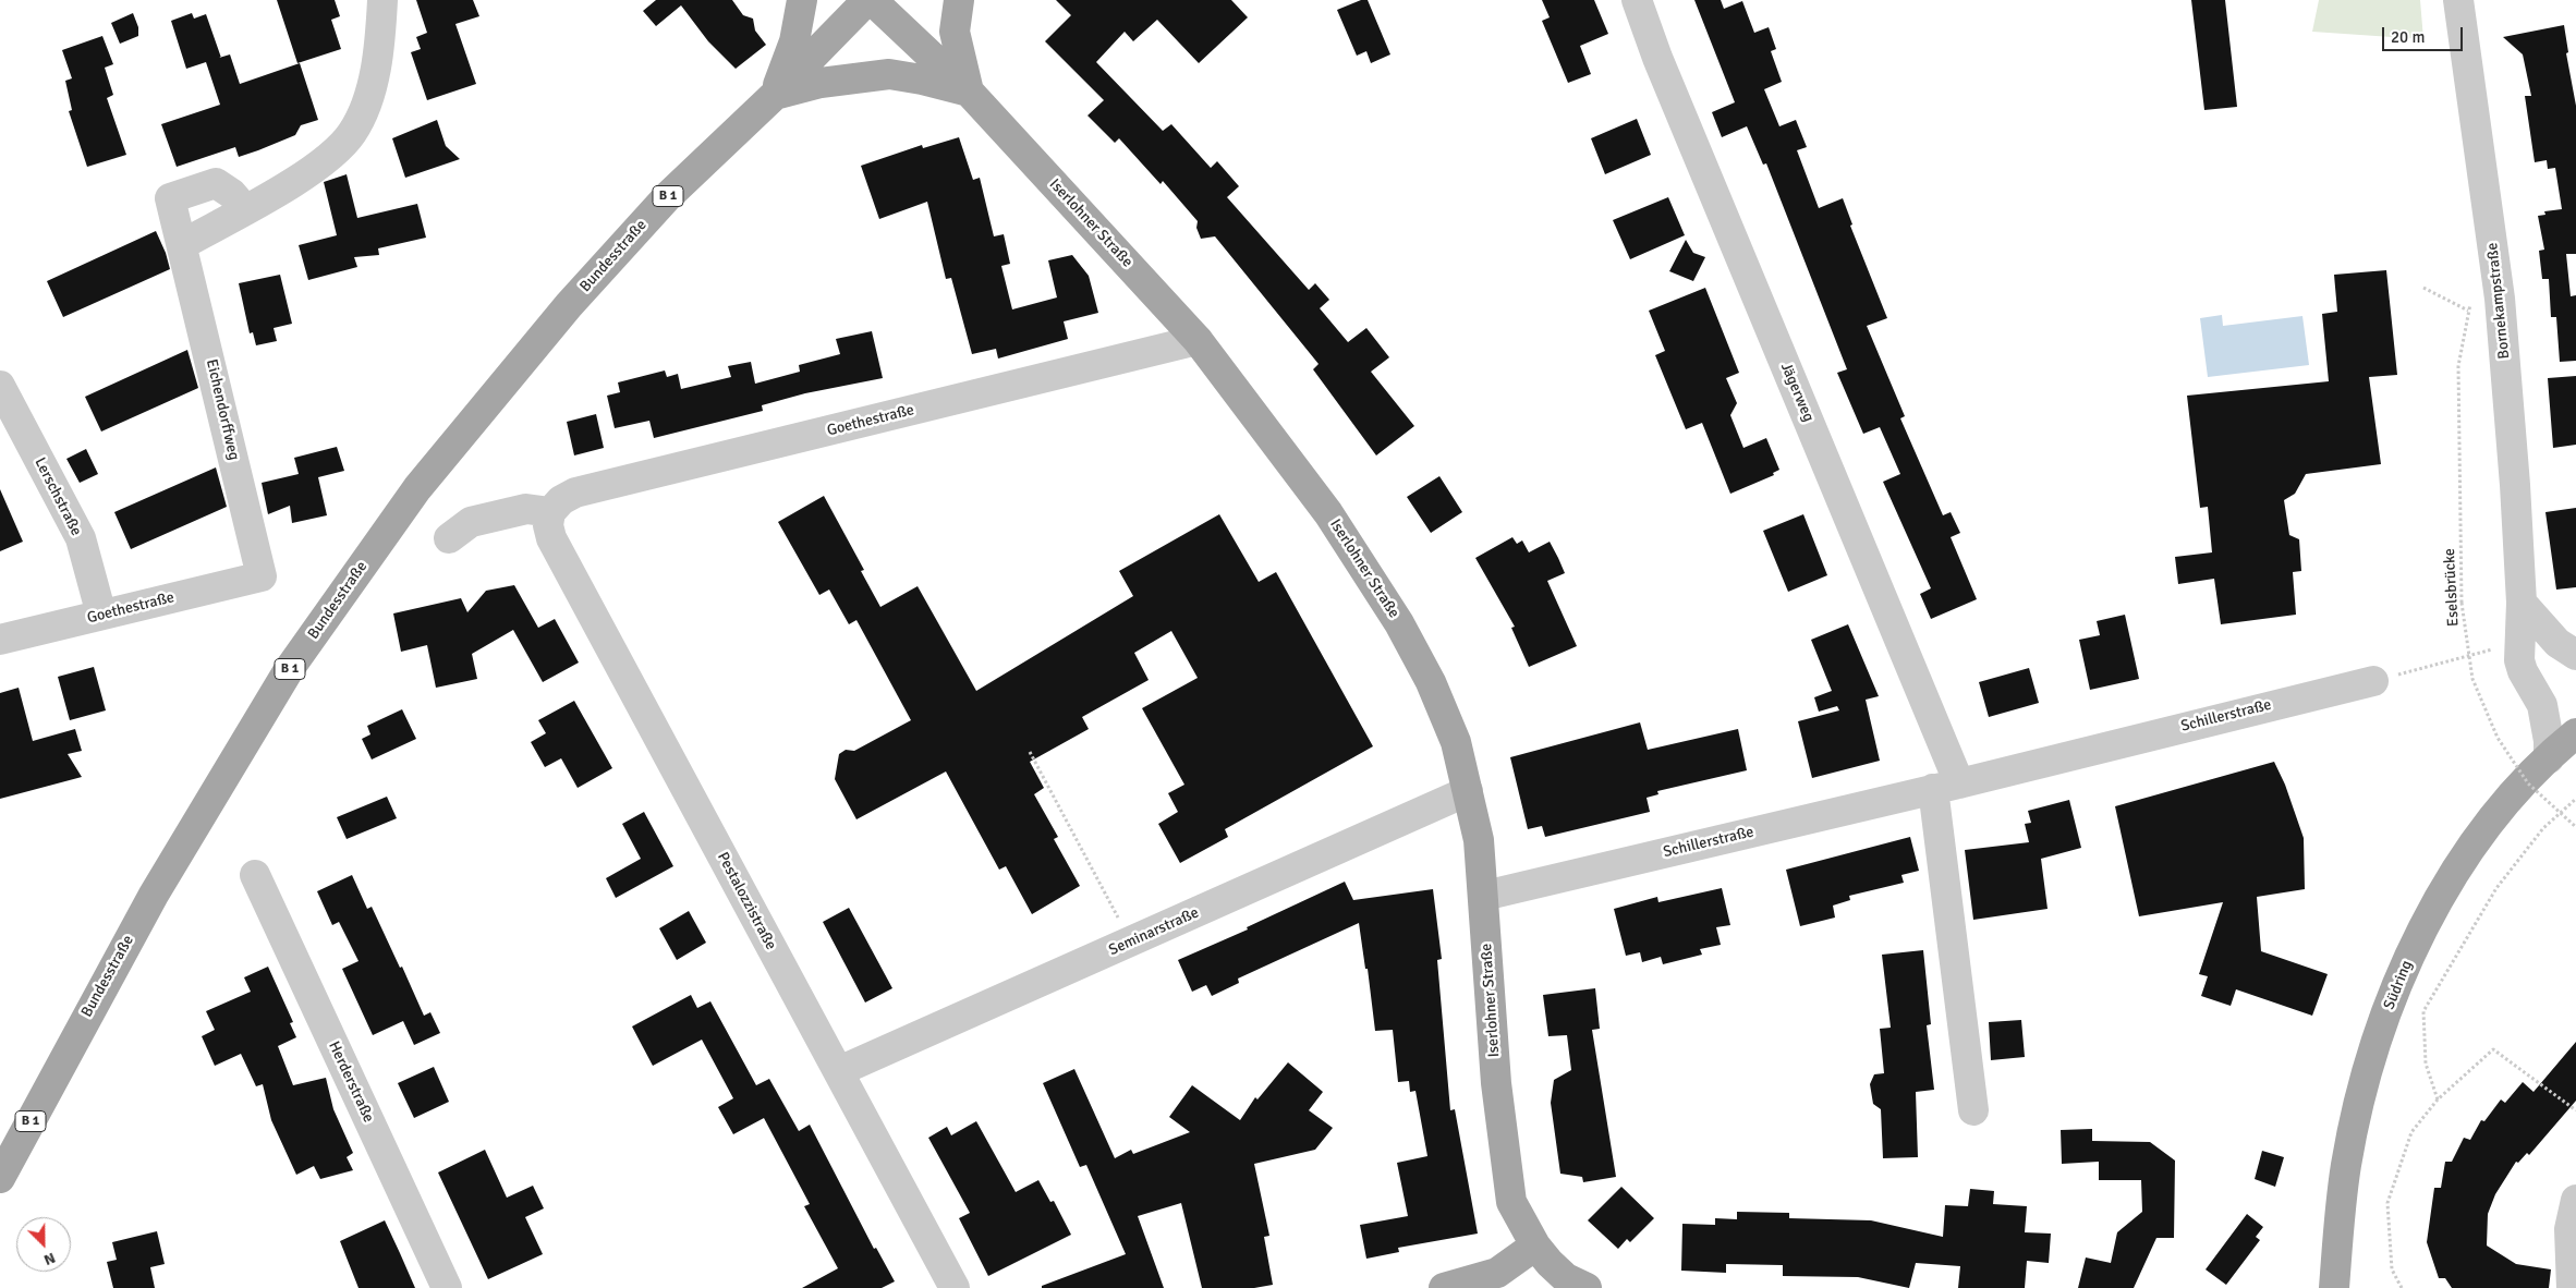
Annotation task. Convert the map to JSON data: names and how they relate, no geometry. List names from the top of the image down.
{
  "streets": {
    "main road": [
      "B 1",
      "Iserlohner Straße",
      "Bundesstraße",
      "Südring"
    ],
    "street": [
      "Bornekampstraße",
      "Jägerweg",
      "Eichendorffweg",
      "Goethestraße",
      "Lerschstraße",
      "Schillerstraße",
      "Pestalozzistraße",
      "Seminarstraße",
      "Herderstraße"
    ],
    "path": ["Eselsbrücke"]
  },
  "crossings": [
    ["B 1", "Iserlohner Straße"],
    ["B 1", "Bundesstraße"],
    ["Iserlohner Straße", "Goethestraße"],
    ["Iserlohner Straße", "Schillerstraße"],
    ["Iserlohner Straße", "Seminarstraße"],
    ["Bornekampstraße", "Südring"],
    ["Jägerweg", "Schillerstraße"],
    ["Eichendorffweg", "Goethestraße"],
    ["Goethestraße", "Lerschstraße"],
    ["Goethestraße", "Pestalozzistraße"],
    ["Pestalozzistraße", "Seminarstraße"]
  ],
  "scale_bar": "20 m",
  "north": "bottom right"
}
